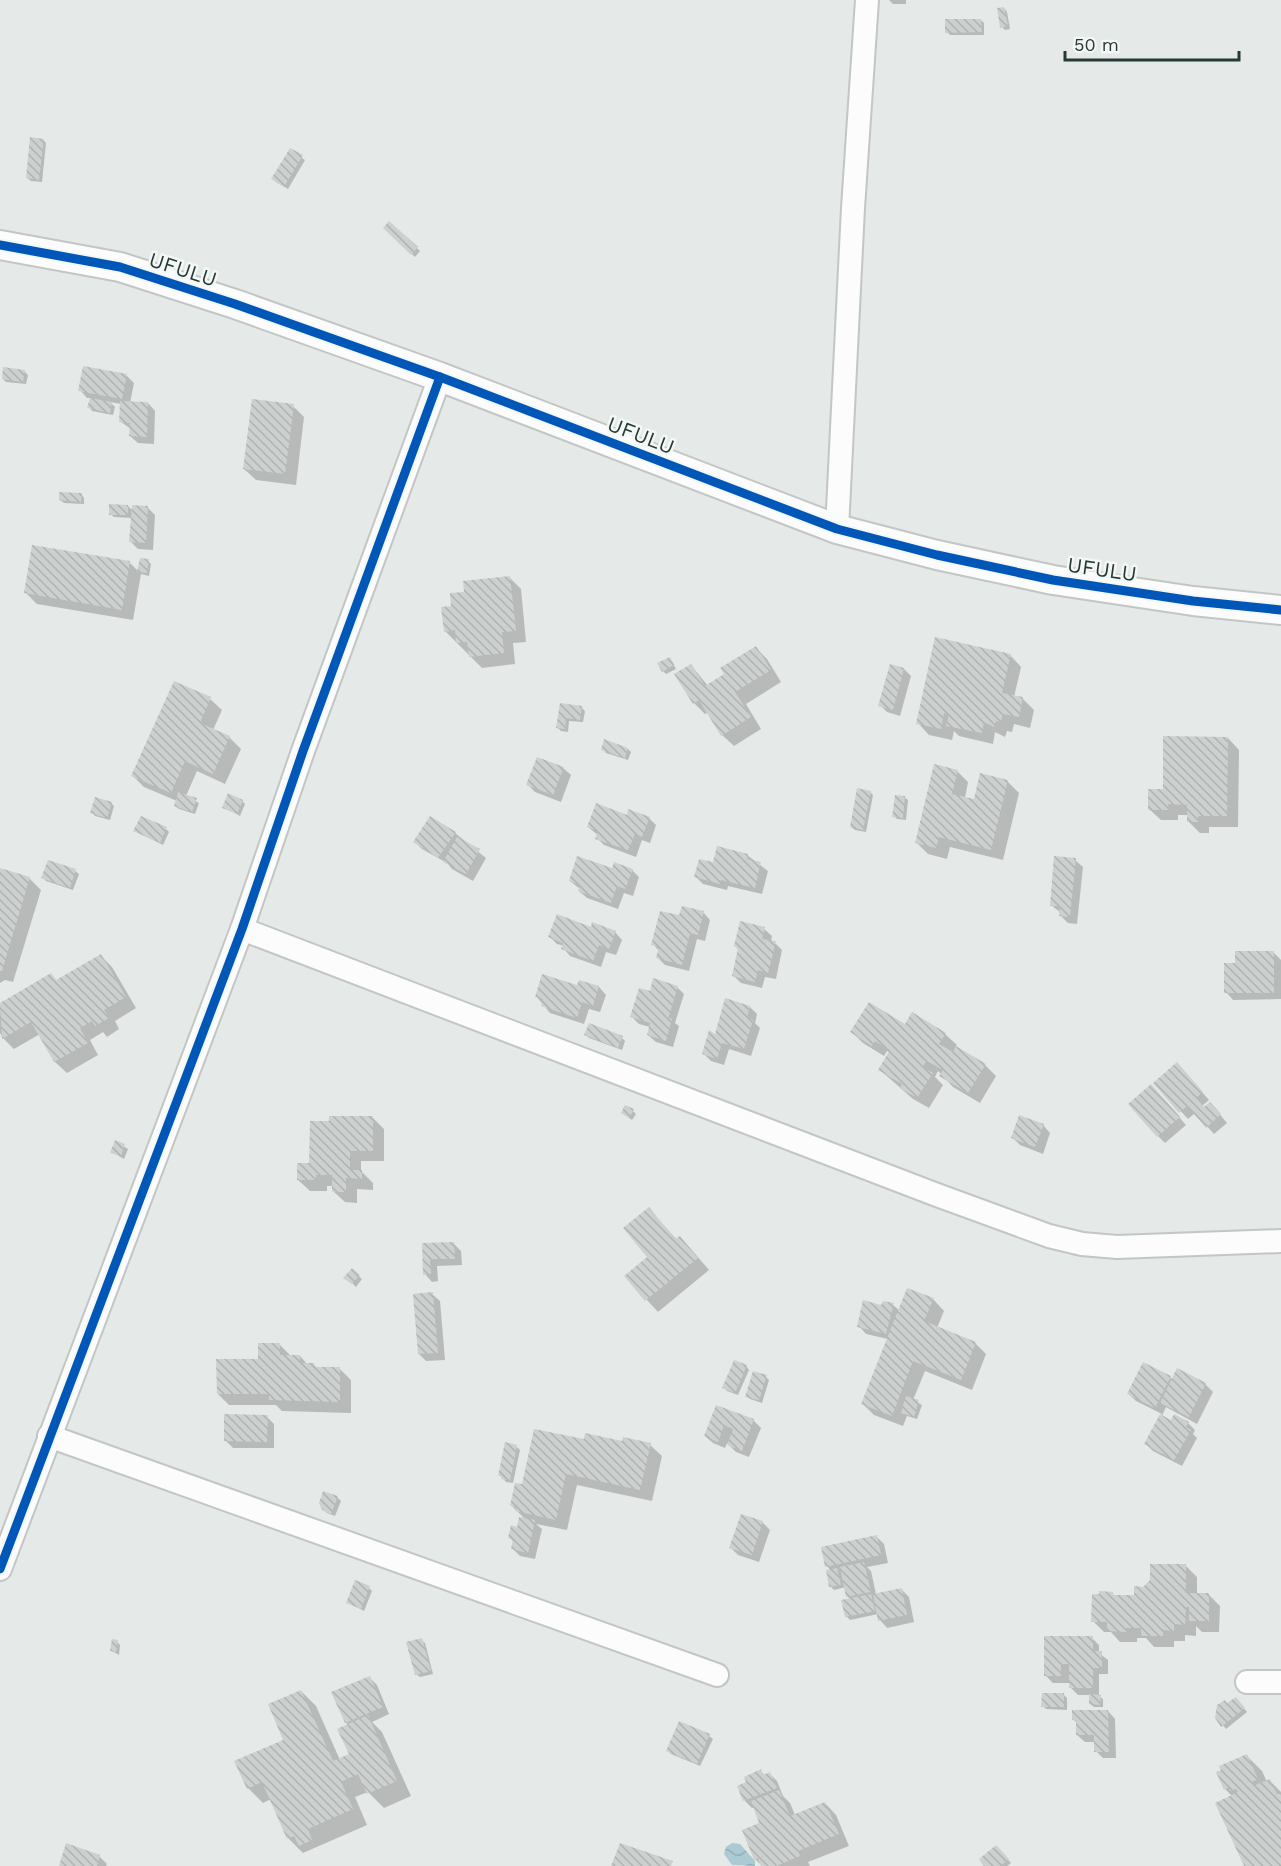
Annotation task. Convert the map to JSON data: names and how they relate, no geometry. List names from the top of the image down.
{
  "streets": {
    "street": ["UFULU"]
  },
  "scale_bar": "50 m"
}
